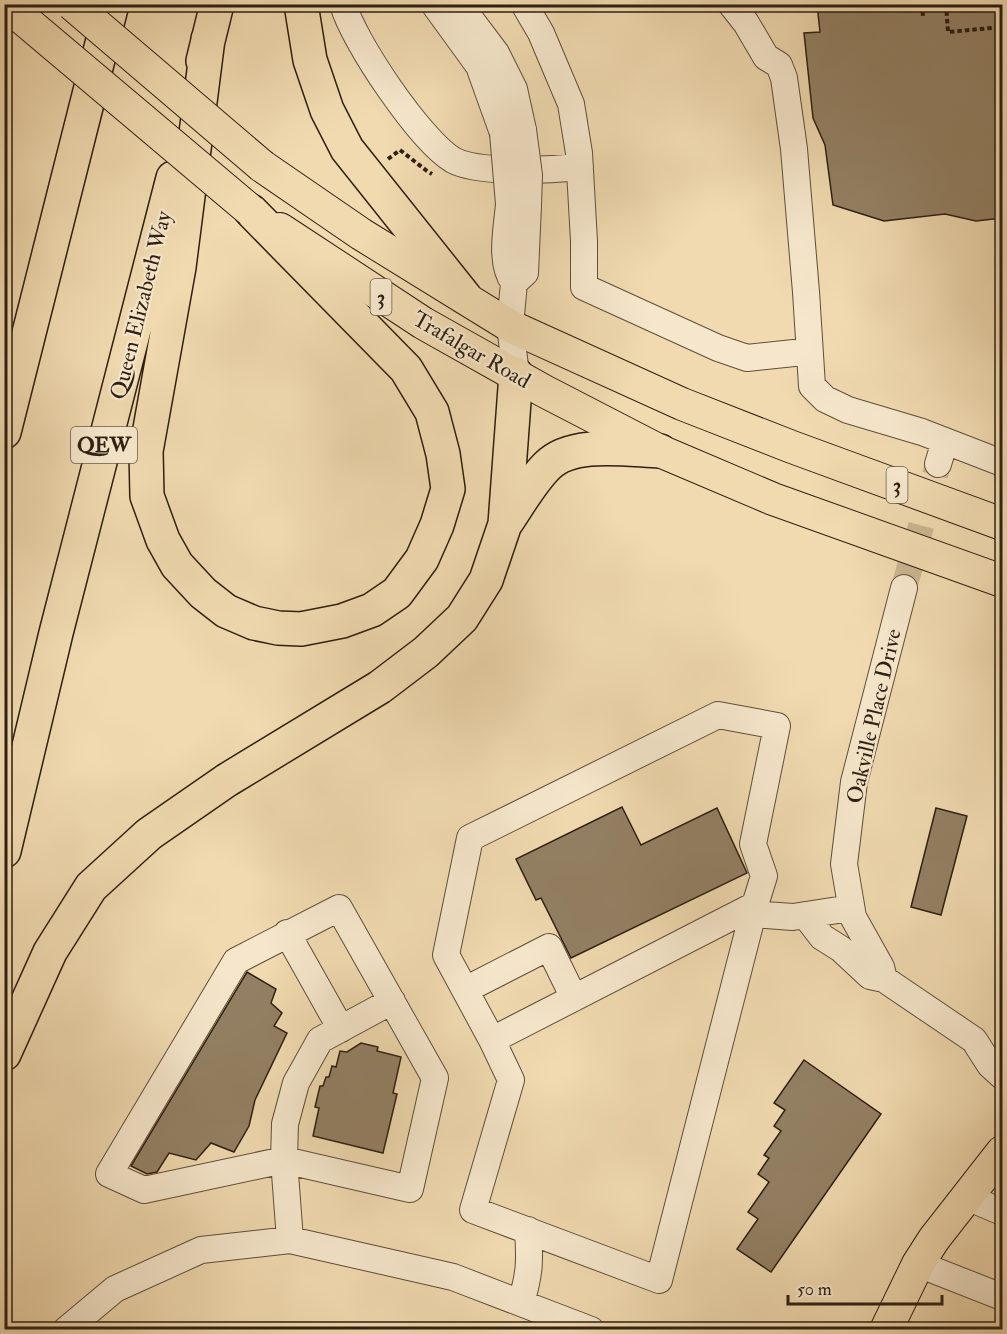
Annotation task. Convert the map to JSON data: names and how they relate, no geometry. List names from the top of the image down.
{
  "streets": {
    "highway": ["Queen Elizabeth Way", "QEW"],
    "main road": ["3", "Trafalgar Road"],
    "street": ["Oakville Place Drive"]
  },
  "scale_bar": "50 m"
}
